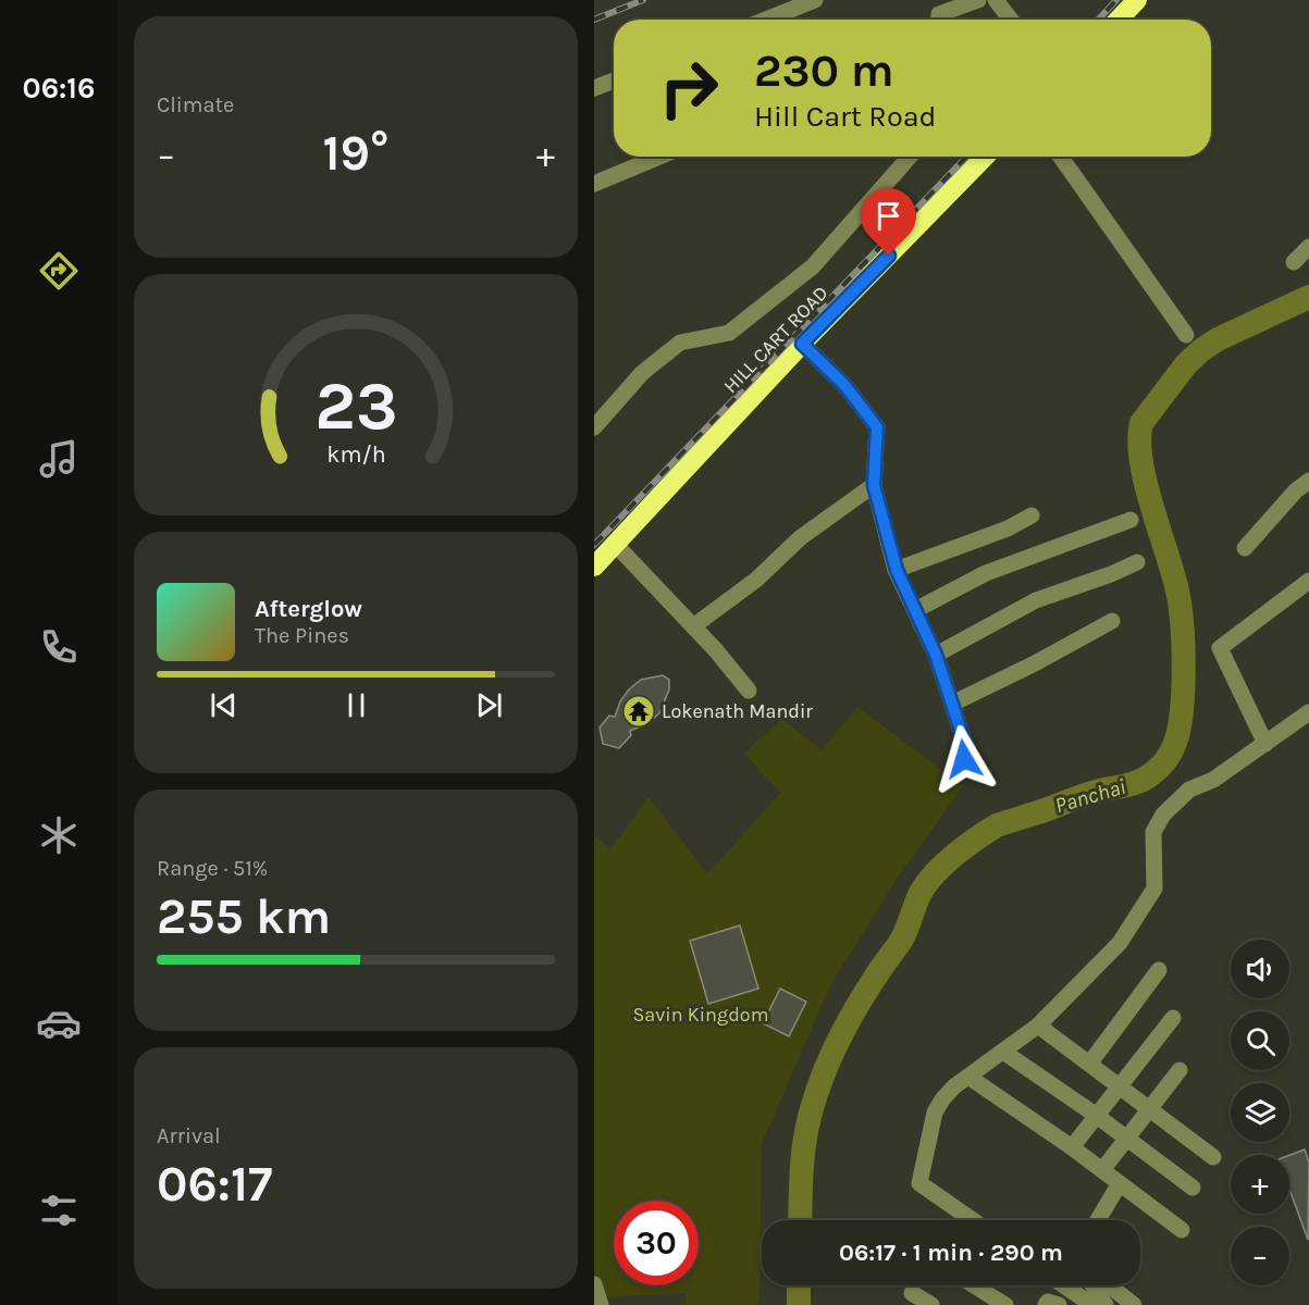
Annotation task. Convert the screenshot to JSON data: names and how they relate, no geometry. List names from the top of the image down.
{
  "streets": {
    "highway": ["HILL CART ROAD"]
  },
  "water": ["Panchai"],
  "parks": ["Savin Kingdom"],
  "places": {
    "temple": ["Lokenath Mandir"]
  },
  "page": {
    "tabs": "06:16",
    "tile": [
      "Climate",
      ["Range · 51%", "255 km"],
      ["Arrival", "06:17"]
    ],
    "turn": ["230 m", "Hill Cart Road"],
    "heat": ["−", "19°", "+"],
    "song": ["Afterglow", "The Pines"],
    "map_buttons": ["+", "−"],
    "limit": "30",
    "trip": "06:17 · 1 min · 290 m",
    "gauge": ["23", "km/h"]
  }
}
